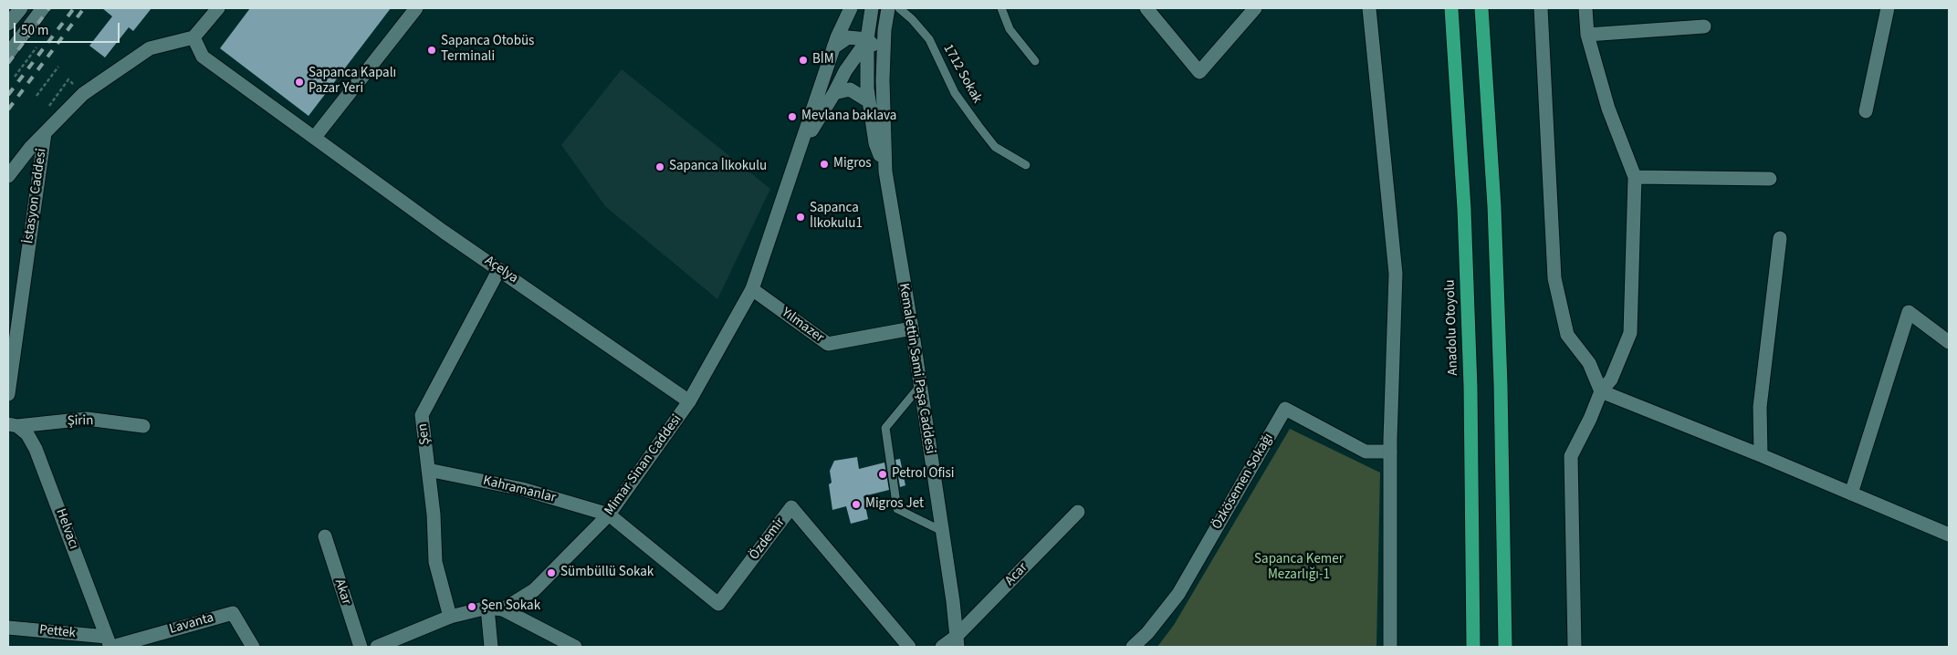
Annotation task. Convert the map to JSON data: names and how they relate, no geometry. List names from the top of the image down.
{
  "streets": {
    "highway": ["Anadolu Otoyolu"],
    "street": [
      "İstasyon Caddesi",
      "Açelya",
      "Yılmazer",
      "Kemalettin Sami Paşa Caddesi",
      "Şirin",
      "Şen",
      "Mimar Sinan Caddesi",
      "Özkösemen Sokağı",
      "Kahramanlar",
      "Helvacı",
      "Özdemir",
      "Acar",
      "Akar",
      "Lavanta",
      "Pettek"
    ],
    "lane": ["1712 Sokak"]
  },
  "crossings": [
    ["İstasyon Caddesi", "Açelya"],
    ["Açelya", "Şen"],
    ["Açelya", "Mimar Sinan Caddesi"],
    ["Yılmazer", "Kemalettin Sami Paşa Caddesi"],
    ["Yılmazer", "Mimar Sinan Caddesi"],
    ["Kemalettin Sami Paşa Caddesi", "Acar"],
    ["Şirin", "Helvacı"],
    ["Şen", "Kahramanlar"],
    ["Mimar Sinan Caddesi", "Kahramanlar"],
    ["Mimar Sinan Caddesi", "Özdemir"],
    ["Kahramanlar", "Özdemir"],
    ["Helvacı", "Lavanta"],
    ["Helvacı", "Pettek"],
    ["Lavanta", "Pettek"]
  ],
  "parks": ["Sapanca Kemer Mezarlığı-1"],
  "places": [
    "Sapanca Otobüs Terminali",
    "BİM",
    "Sapanca Kapalı Pazar Yeri",
    "Mevlana baklava",
    "Migros",
    "Sapanca İlkokulu",
    "Sapanca İlkokulu1",
    "Petrol Ofisi",
    "Migros Jet",
    "Sümbüllü Sokak",
    "Şen Sokak"
  ],
  "scale_bar": "50 m"
}
